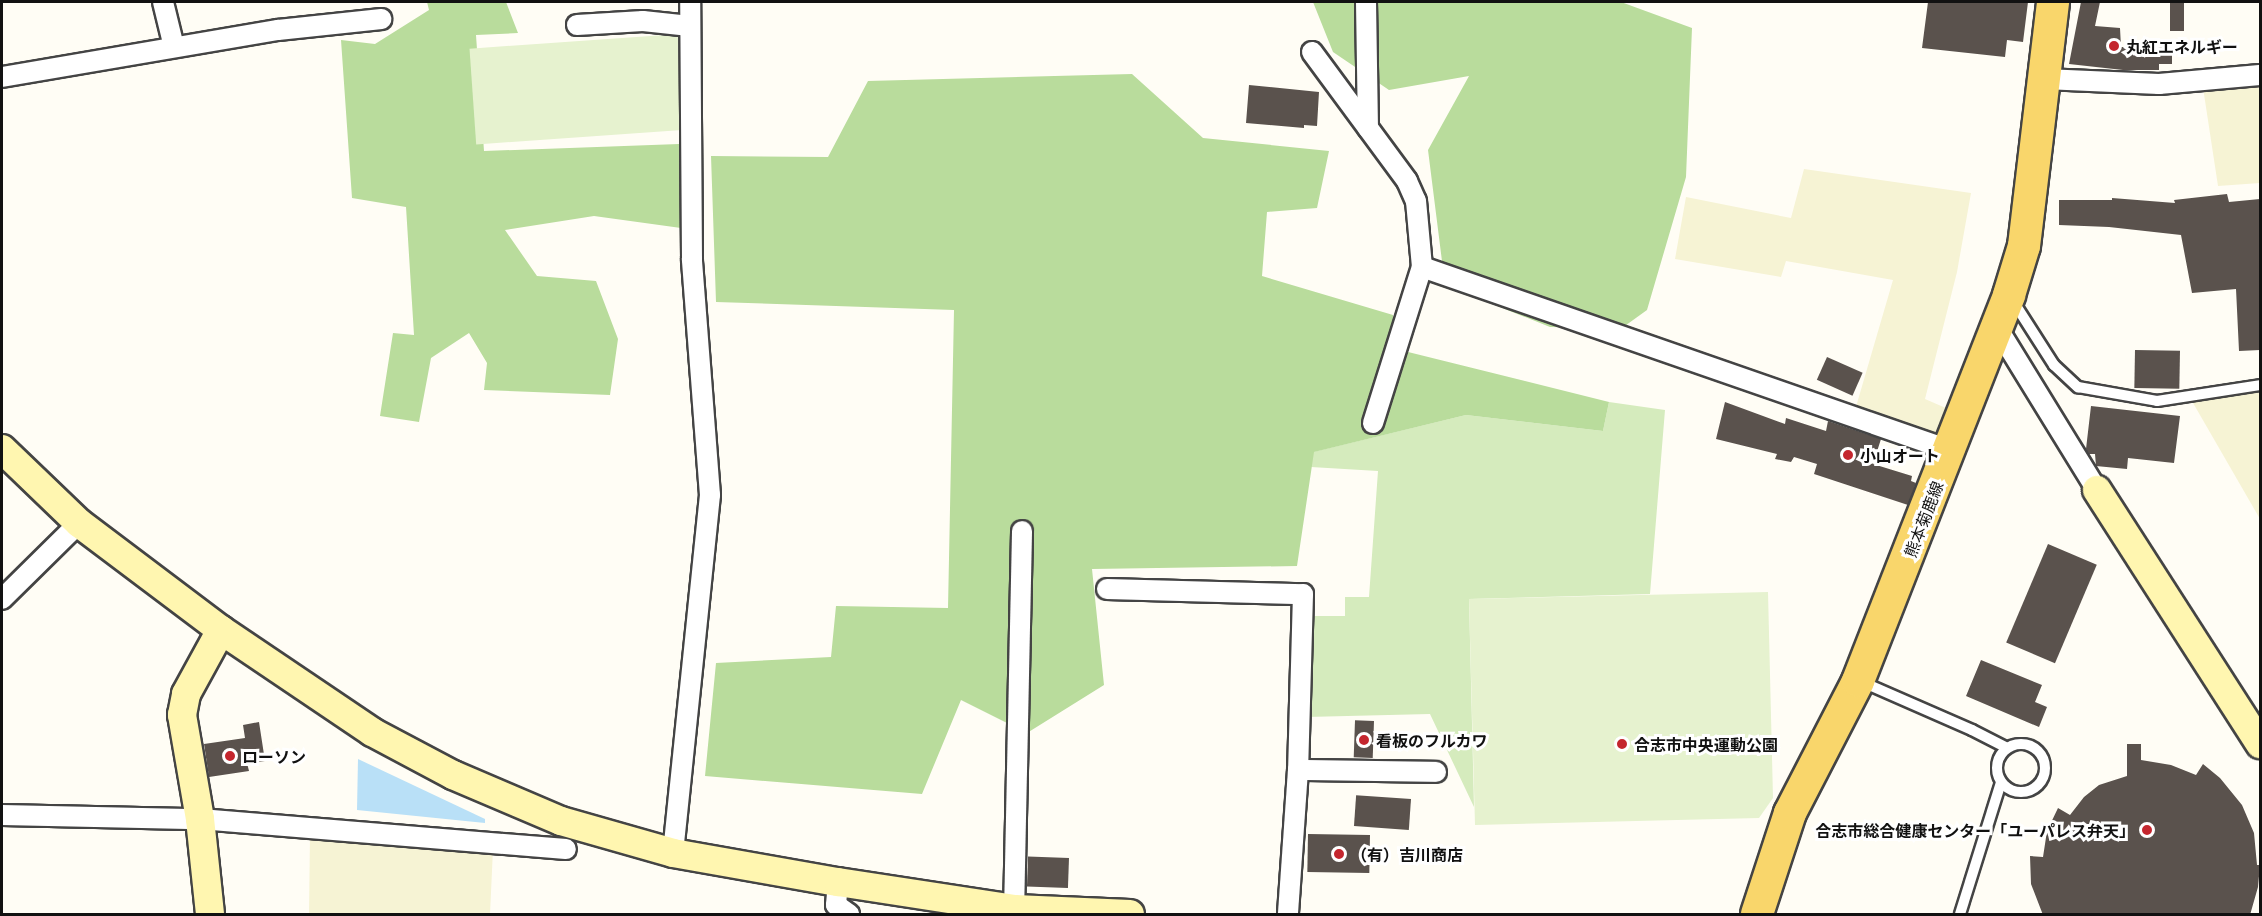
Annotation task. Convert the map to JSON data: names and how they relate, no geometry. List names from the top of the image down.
{
  "streets": {
    "main road": ["熊本菊鹿線"]
  },
  "places": [
    "丸紅エネルギー",
    "小山オート",
    "看板のフルカワ",
    "合志市中央運動公園",
    "ローソン",
    "合志市総合健康センター「ユーパレス弁天」",
    "（有）吉川商店"
  ]
}
